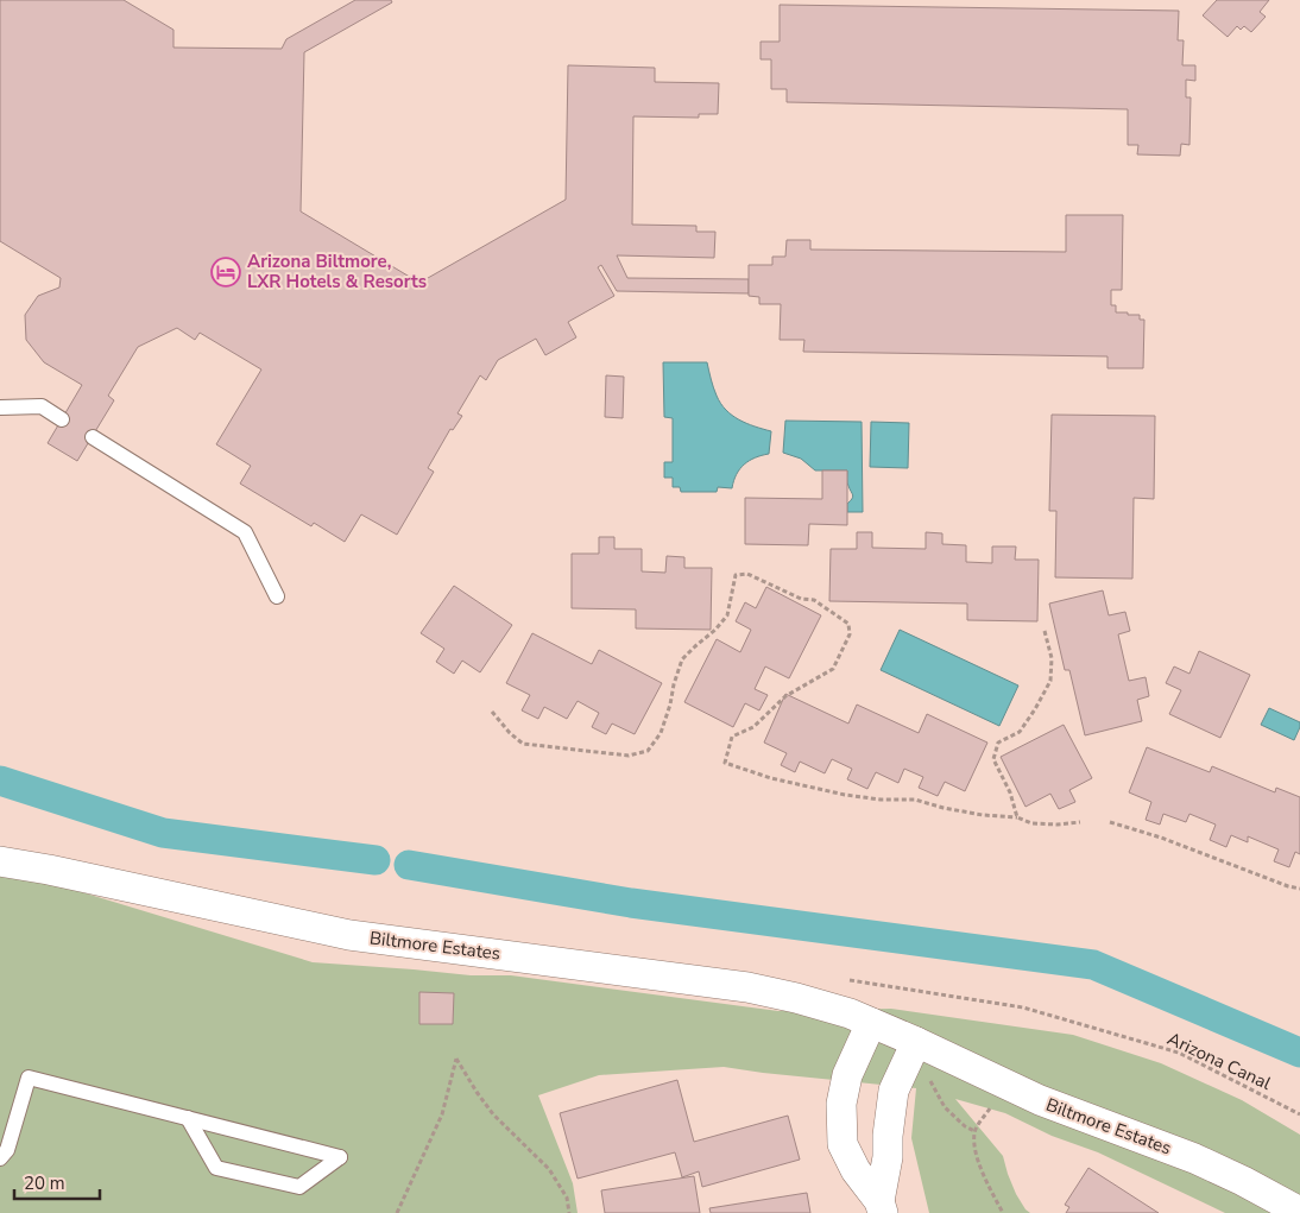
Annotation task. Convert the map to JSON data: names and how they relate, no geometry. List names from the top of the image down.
{
  "streets": {
    "street": ["Biltmore Estates"],
    "path": ["Arizona Canal"]
  },
  "places": {
    "hotel": ["Arizona Biltmore, LXR Hotels & Resorts"]
  },
  "scale_bar": "20 m"
}
